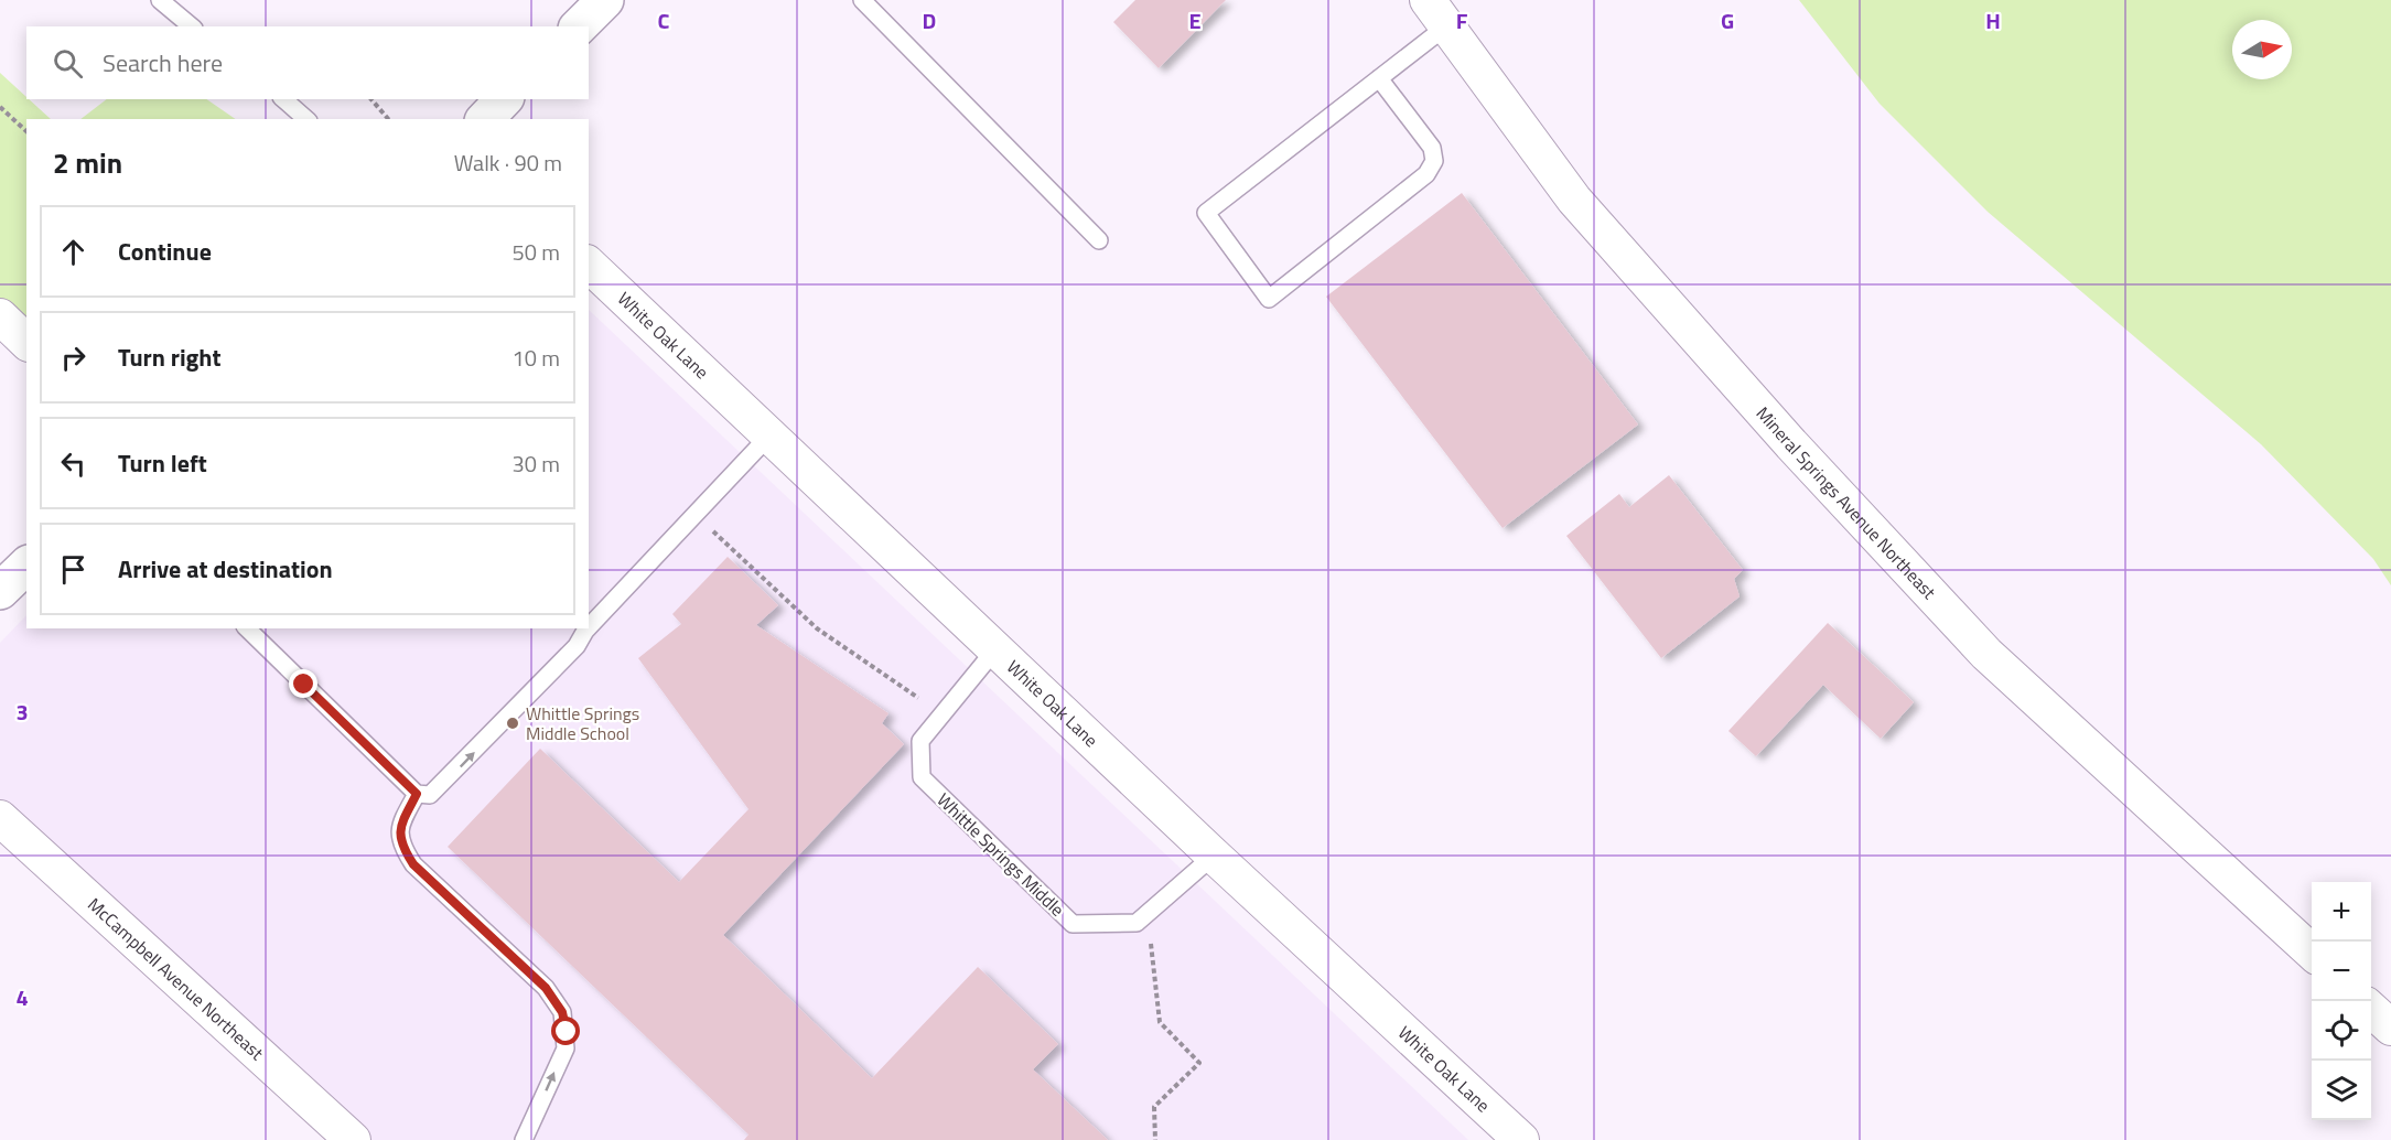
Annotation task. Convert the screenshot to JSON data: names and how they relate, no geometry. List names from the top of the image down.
{
  "streets": {
    "street": ["White Oak Lane", "Mineral Springs Avenue Northeast", "McCampbell Avenue Northeast"],
    "lane": ["Whittle Springs Middle"]
  },
  "crossings": [
    ["White Oak Lane", "Whittle Springs Middle"]
  ],
  "places": ["Whittle Springs Middle School"],
  "north": "right",
  "page": {
    "search": "Search here",
    "heading": ["2 min", "Walk · 90 m"],
    "list": [
      ["Continue", "50 m"],
      ["Turn right", "10 m"],
      ["Turn left", "30 m"],
      "Arrive at destination"
    ],
    "map_buttons": ["+", "−"]
  },
  "grid": {
    "columns": [
      "C",
      "D",
      "E",
      "F",
      "G",
      "H"
    ],
    "rows": ["3", "4"]
  }
}
